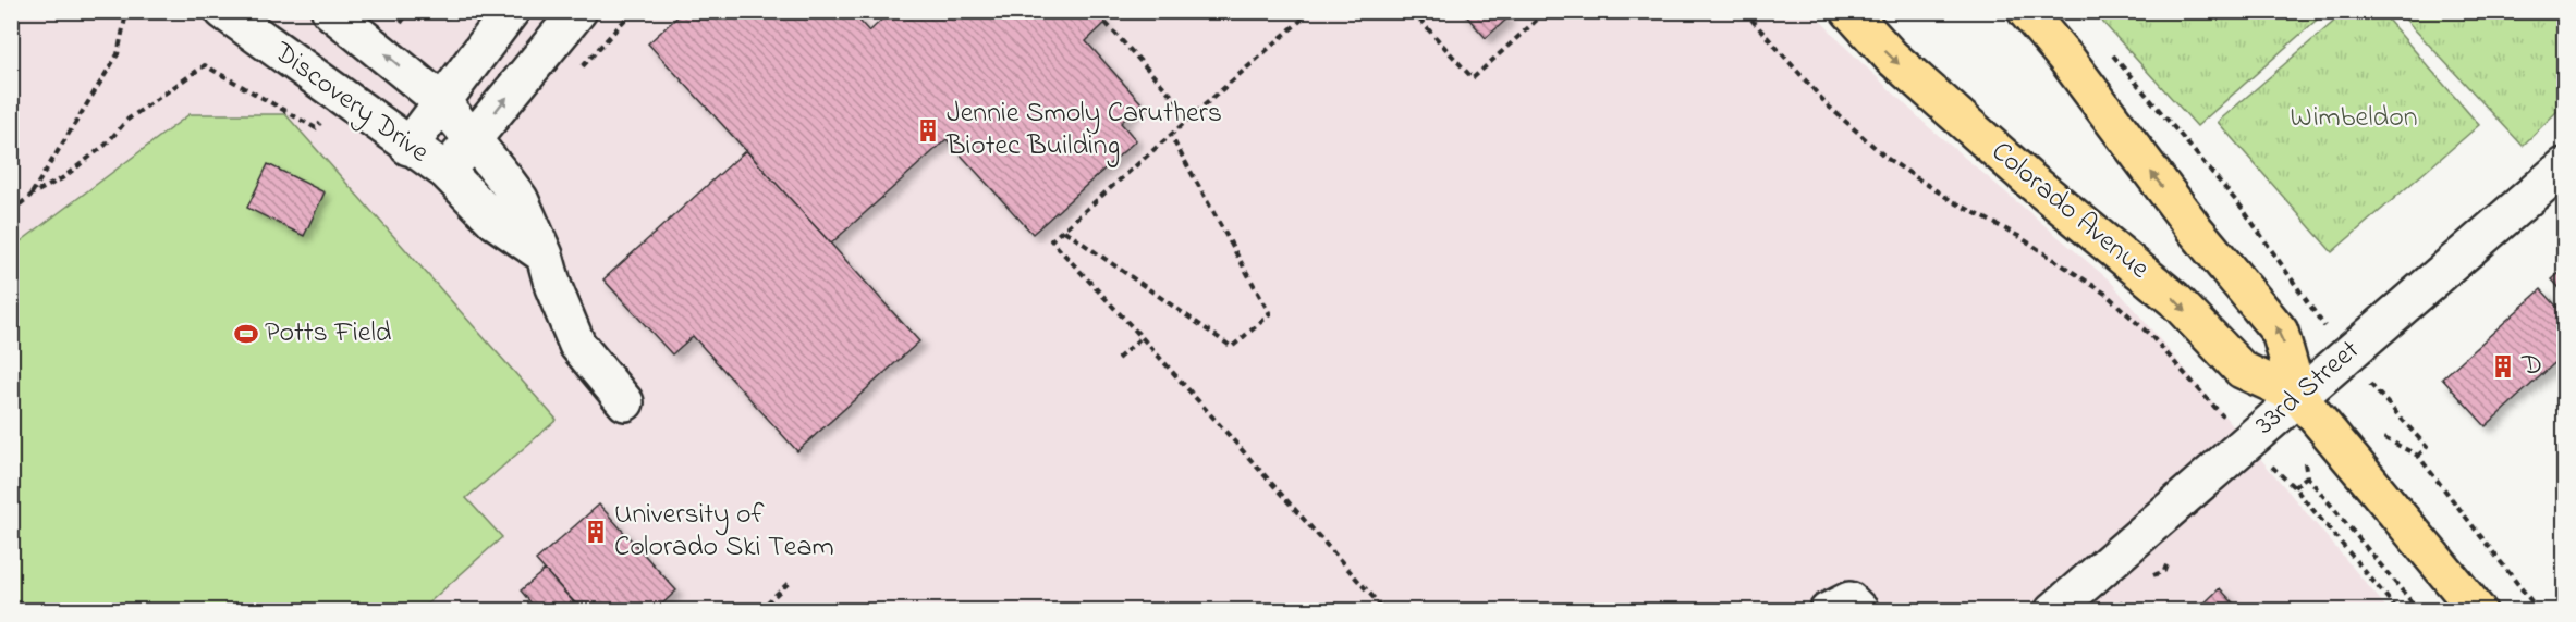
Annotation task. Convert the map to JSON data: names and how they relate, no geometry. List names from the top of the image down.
{
  "streets": {
    "main road": ["Colorado Avenue"],
    "street": ["Discovery Drive", "33rd Street"]
  },
  "crossings": [
    ["Colorado Avenue", "33rd Street"]
  ],
  "parks": ["Wimbeldon"],
  "places": {
    "building": ["Jennie Smoly Caruthers Biotec Building", "D", "University of Colorado Ski Team"],
    "sports": ["Potts Field"]
  }
}
